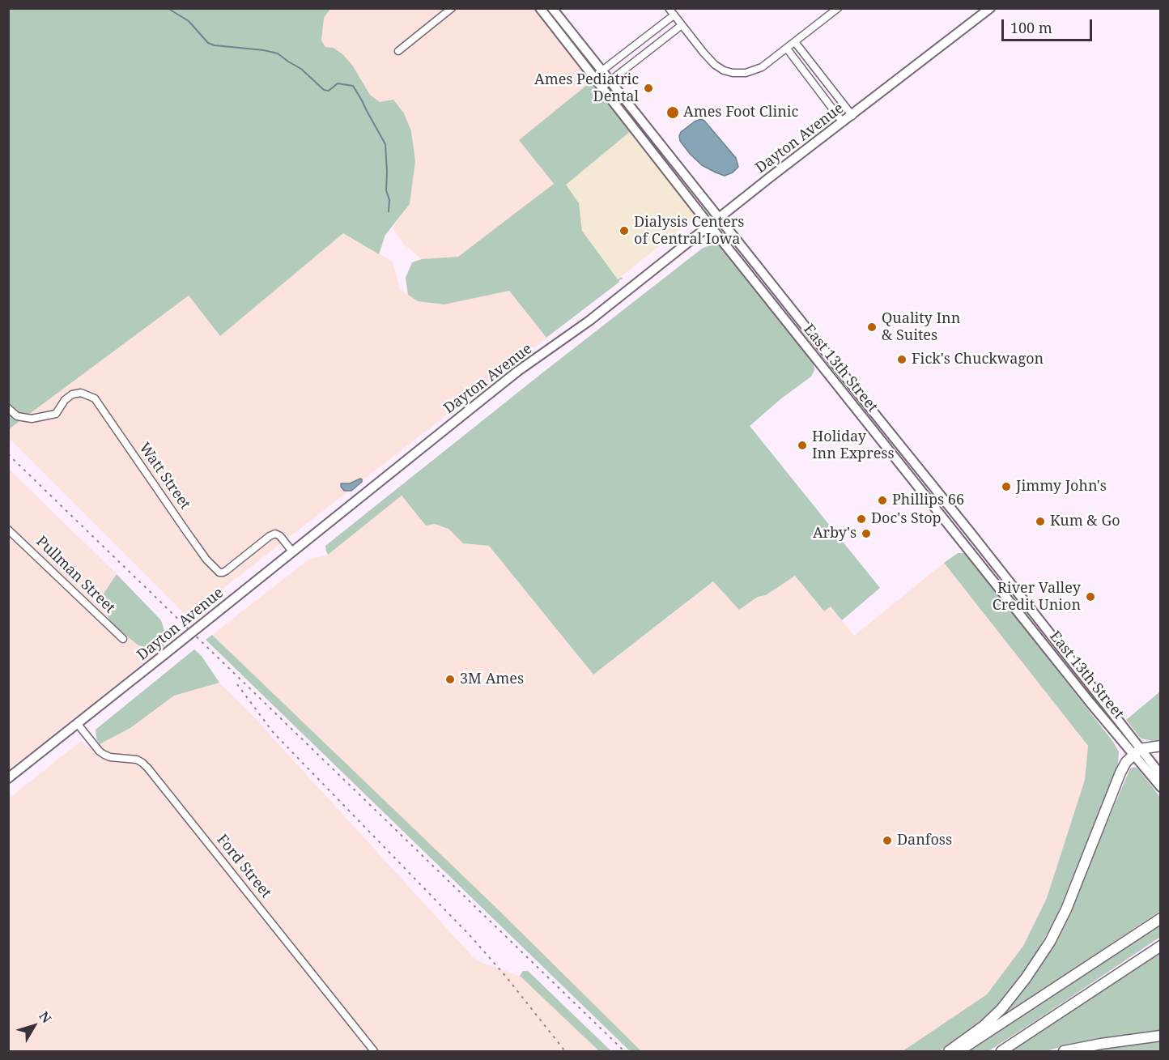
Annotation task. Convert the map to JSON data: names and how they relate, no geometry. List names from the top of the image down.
{
  "streets": {
    "main road": ["Dayton Avenue", "East 13th Street"],
    "street": ["Watt Street", "Pullman Street", "Ford Street"]
  },
  "crossings": [
    ["Dayton Avenue", "East 13th Street"],
    ["Dayton Avenue", "Watt Street"],
    ["Dayton Avenue", "Ford Street"]
  ],
  "places": [
    "Ames Pediatric Dental",
    "Ames Foot Clinic",
    "Dialysis Centers of Central Iowa",
    "Quality Inn & Suites",
    "Fick's Chuckwagon",
    "Holiday Inn Express",
    "Jimmy John's",
    "Phillips 66",
    "Doc's Stop",
    "Kum & Go",
    "Arby's",
    "River Valley Credit Union",
    "3M Ames",
    "Danfoss"
  ],
  "scale_bar": "100 m",
  "north": "top right"
}
